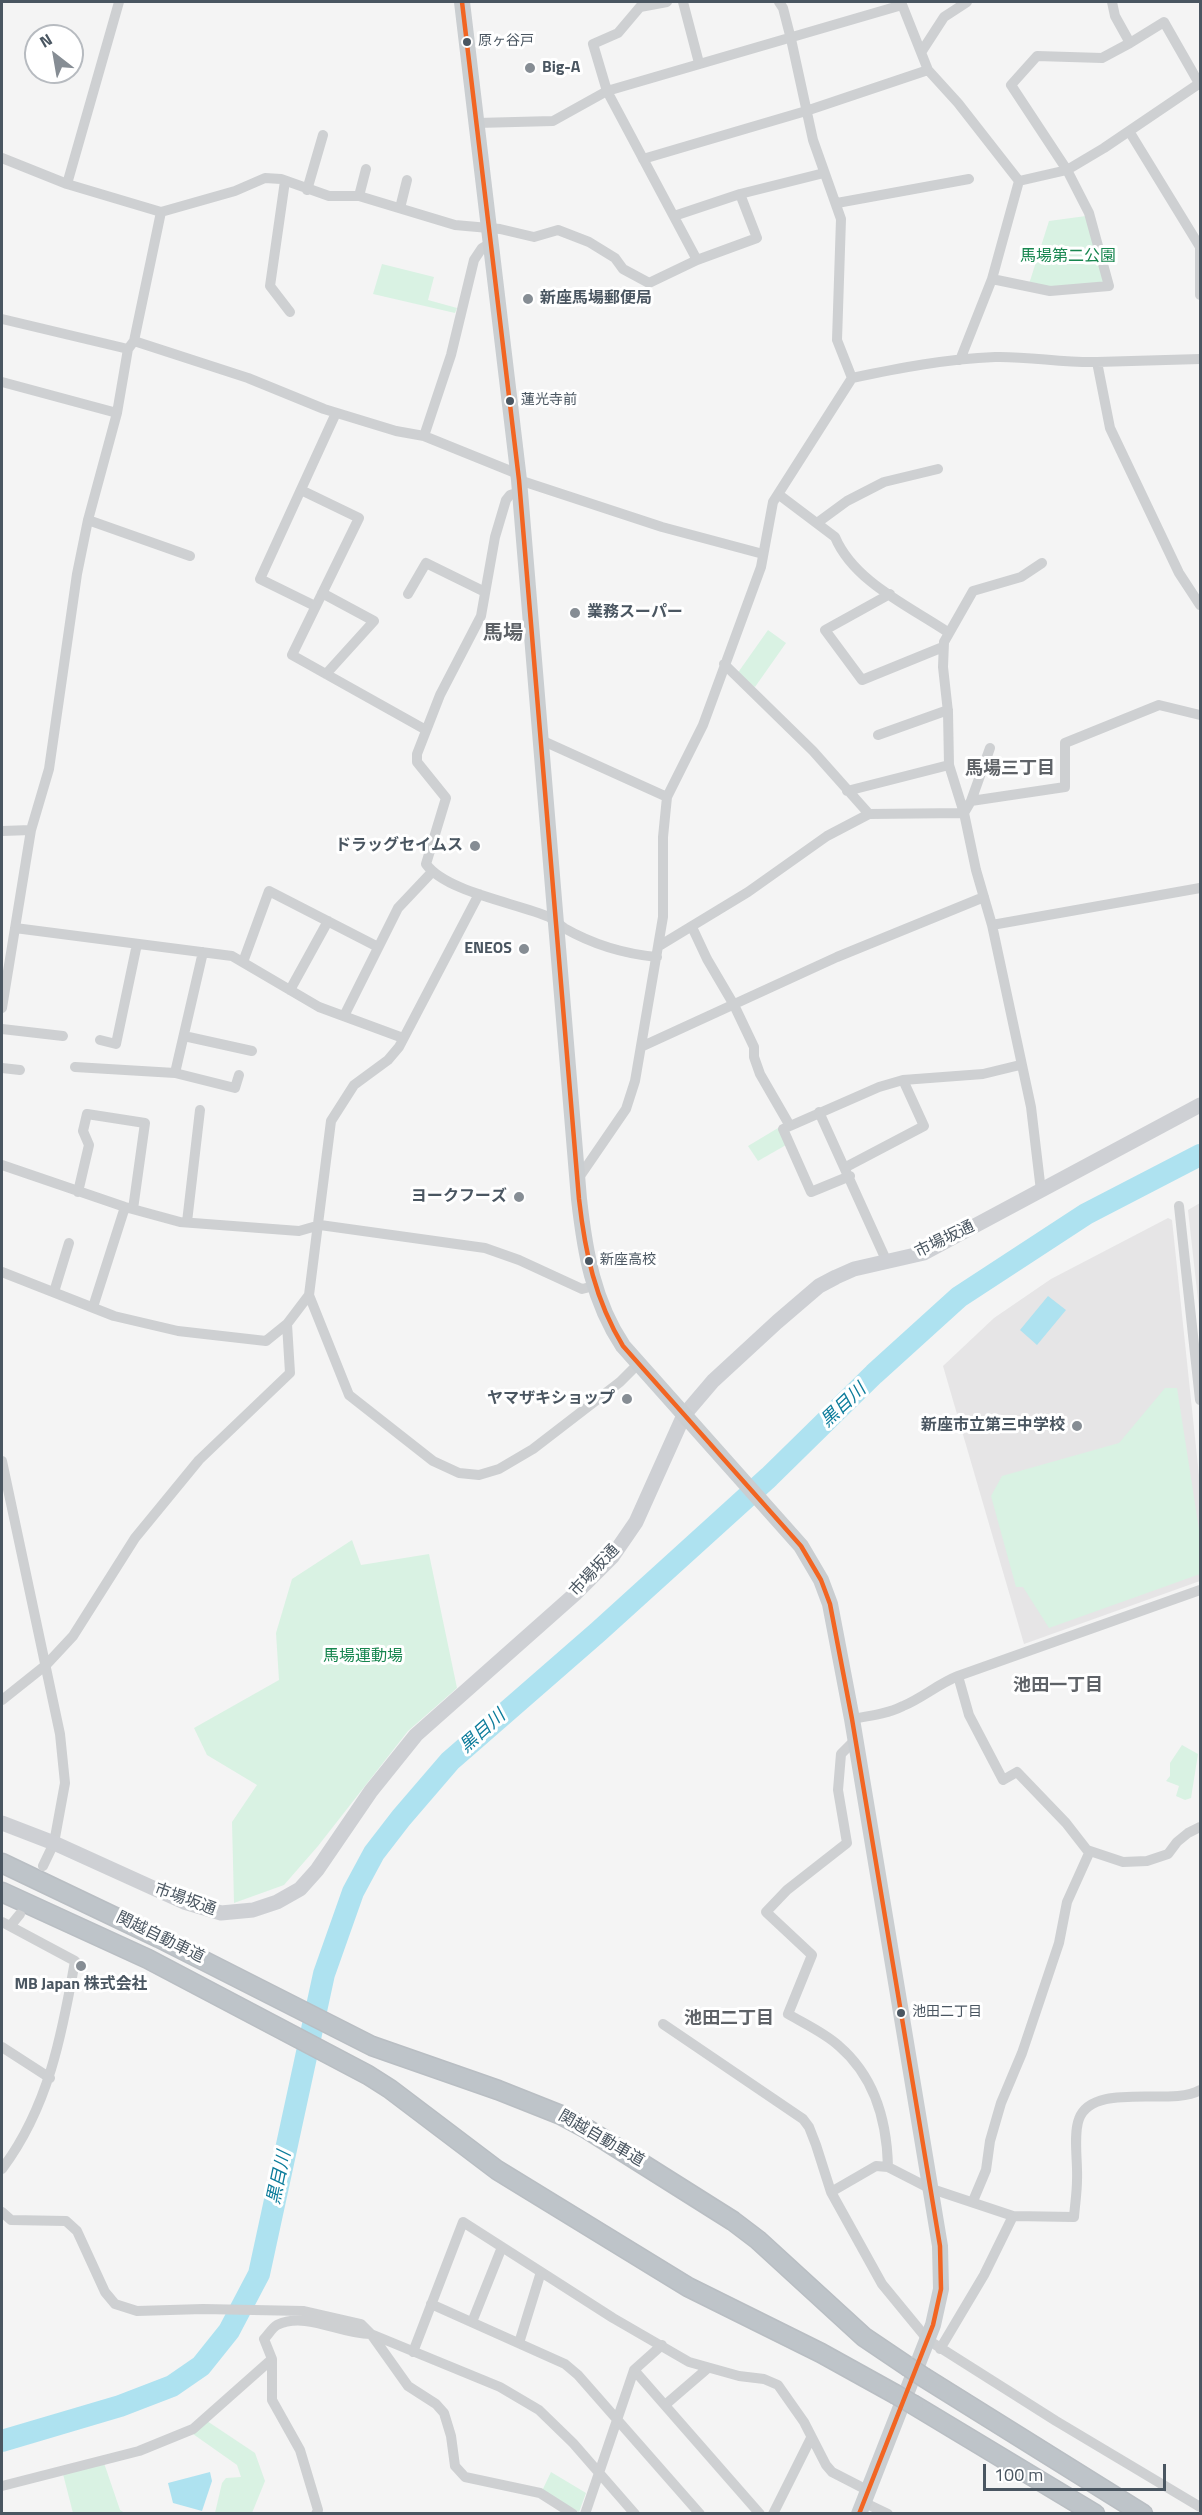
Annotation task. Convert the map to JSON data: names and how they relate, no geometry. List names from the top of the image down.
{
  "streets": {
    "highway": ["関越自動車道"],
    "street": ["市場坂通"]
  },
  "districts": [
    "馬場",
    "馬場三丁目",
    "池田一丁目",
    "池田二丁目"
  ],
  "water": ["黒目川"],
  "parks": ["馬場第二公園", "馬場運動場"],
  "places": [
    "原ヶ谷戸",
    "Big-A",
    "新座馬場郵便局",
    "蓮光寺前",
    "業務スーパー",
    "ドラッグセイムス",
    "ENEOS",
    "ヨークフーズ",
    "新座高校",
    "ヤマザキショップ",
    "新座市立第三中学校",
    "MB Japan 株式会社",
    "池田二丁目"
  ],
  "scale_bar": "100 m",
  "north": "top left"
}
